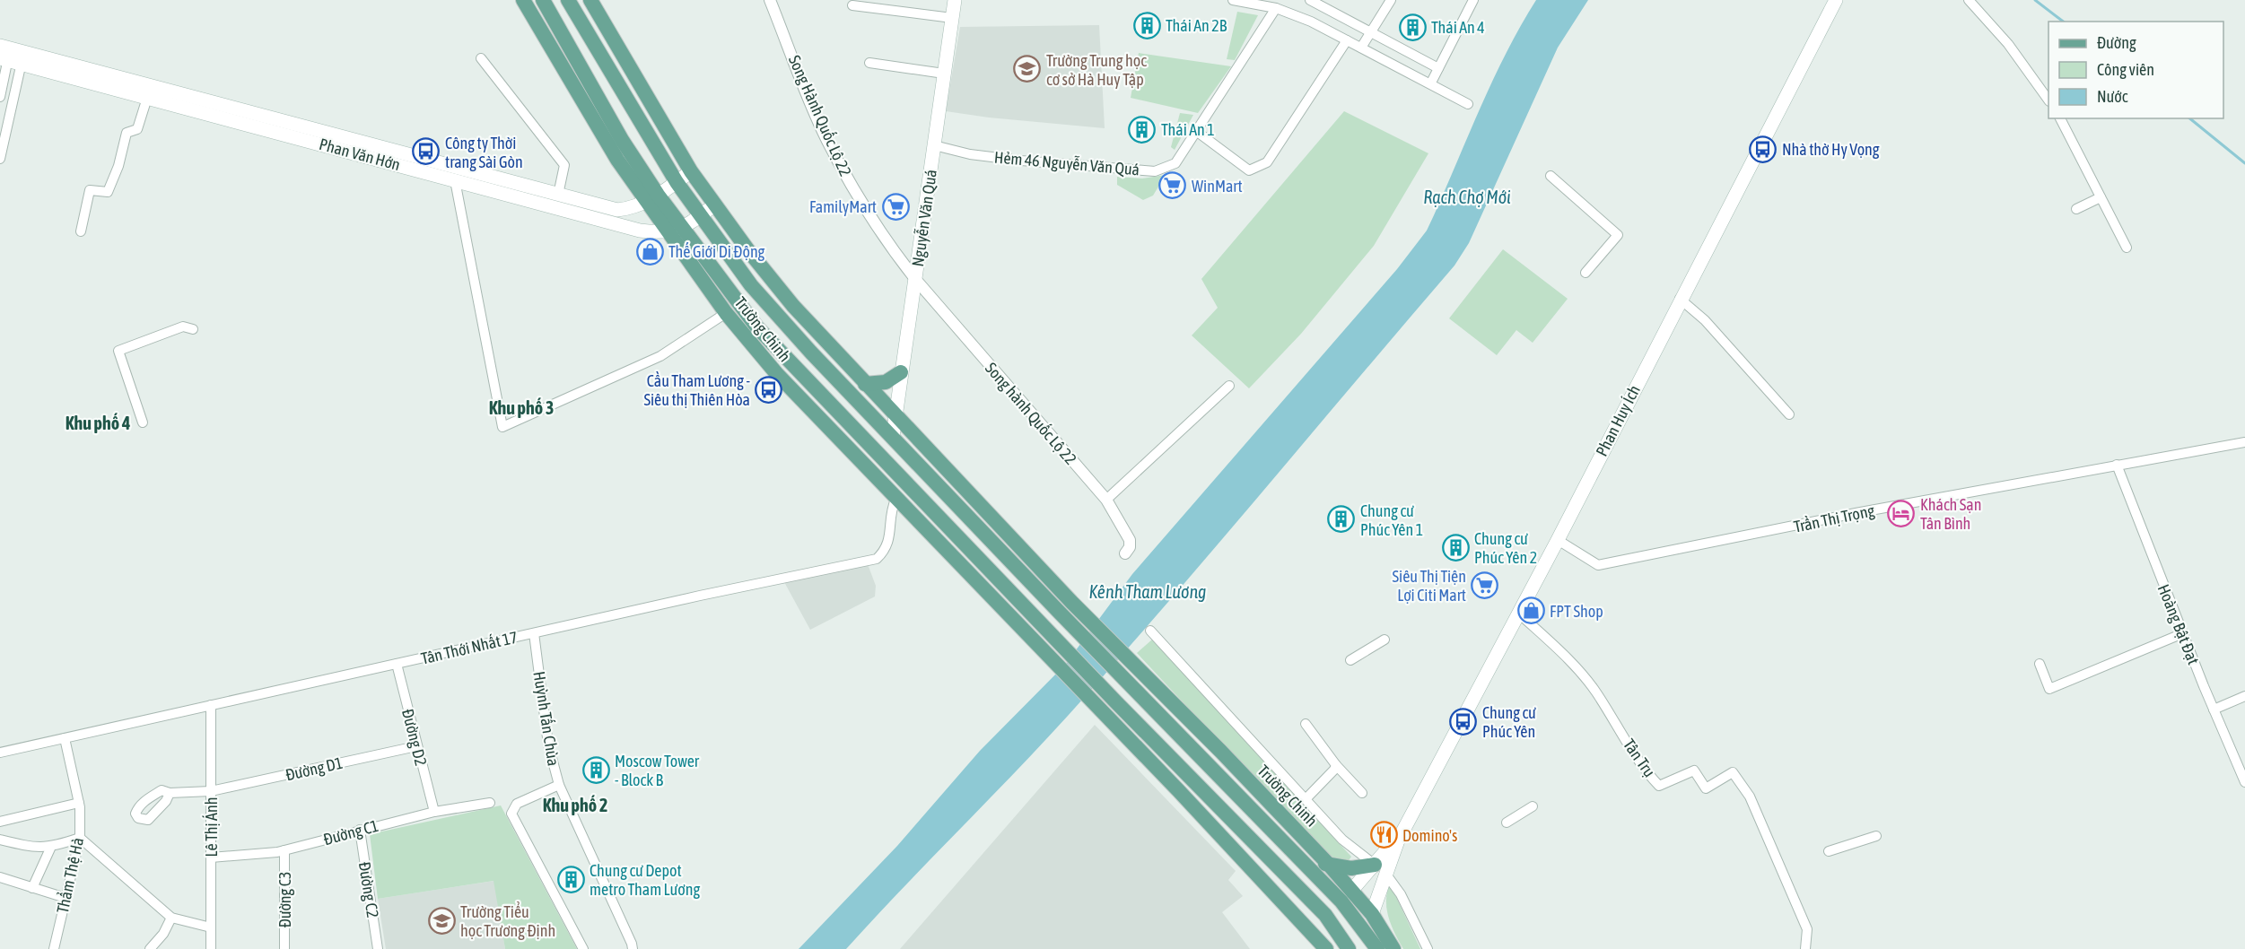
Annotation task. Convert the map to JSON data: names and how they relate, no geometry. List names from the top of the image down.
{
  "streets": {
    "main road": [
      "Phan Văn Hớn",
      "Nguyễn Văn Quá",
      "Trường Chinh",
      "Phan Huy Ích"
    ],
    "street": [
      "Song Hành Quốc Lộ 22",
      "Hẻm 46 Nguyễn Văn Quá",
      "Song hành Quốc Lộ 22",
      "Trần Thị Trọng",
      "Hoàng Bật Đạt",
      "Tân Thới Nhất 17",
      "Huỳnh Tấn Chùa",
      "Đường D2",
      "Tân Trụ",
      "Đường D1",
      "Lê Thị Ánh",
      "Đường C1",
      "Thẩm Thệ Hà",
      "Đường C2",
      "Đường C3"
    ]
  },
  "crossings": [
    ["Song Hành Quốc Lộ 22", "Nguyễn Văn Quá"],
    ["Song Hành Quốc Lộ 22", "Song hành Quốc Lộ 22"],
    ["Phan Văn Hớn", "Trường Chinh"],
    ["Hẻm 46 Nguyễn Văn Quá", "Nguyễn Văn Quá"],
    ["Nguyễn Văn Quá", "Trường Chinh"],
    ["Nguyễn Văn Quá", "Song hành Quốc Lộ 22"],
    ["Trường Chinh", "Phan Huy Ích"],
    ["Trường Chinh", "Tân Thới Nhất 17"],
    ["Phan Huy Ích", "Trần Thị Trọng"],
    ["Phan Huy Ích", "Tân Trụ"],
    ["Trần Thị Trọng", "Hoàng Bật Đạt"],
    ["Tân Thới Nhất 17", "Huỳnh Tấn Chùa"],
    ["Tân Thới Nhất 17", "Đường D2"],
    ["Tân Thới Nhất 17", "Lê Thị Ánh"],
    ["Tân Thới Nhất 17", "Thẩm Thệ Hà"],
    ["Đường D2", "Đường D1"],
    ["Đường D2", "Đường C1"],
    ["Đường D1", "Lê Thị Ánh"],
    ["Lê Thị Ánh", "Đường C1"],
    ["Đường C1", "Đường C2"],
    ["Đường C1", "Đường C3"]
  ],
  "districts": ["Khu phố 3", "Khu phố 4", "Khu phố 2"],
  "water": ["Rạch Chợ Mới", "Kênh Tham Lương"],
  "places": {
    "building": [
      "Thái An 2B",
      "Thái An 4",
      "Thái An 1",
      "Chung cư Phúc Yên 1",
      "Chung cư Phúc Yên 2",
      "Moscow Tower - Block B",
      "Chung cư Depot metro Tham Lương"
    ],
    "school or university": ["Trường Trung học cơ sở Hà Huy Tập", "Trường Tiểu học Trương Định"],
    "bus stop": [
      "Nhà thờ Hy Vọng",
      "Công ty Thời trang Sài Gòn",
      "Cầu Tham Lương - Siêu thị Thiên Hòa",
      "Chung cư Phúc Yên"
    ],
    "supermarket": ["WinMart", "FamilyMart", "Siêu Thị Tiện Lợi Citi Mart"],
    "shop": ["Thế Giới Di Động", "FPT Shop"],
    "hotel": ["Khách Sạn Tân Bình"],
    "restaurant": ["Domino's"]
  },
  "legend": ["Đường", "Công viên", "Nước"]
}
